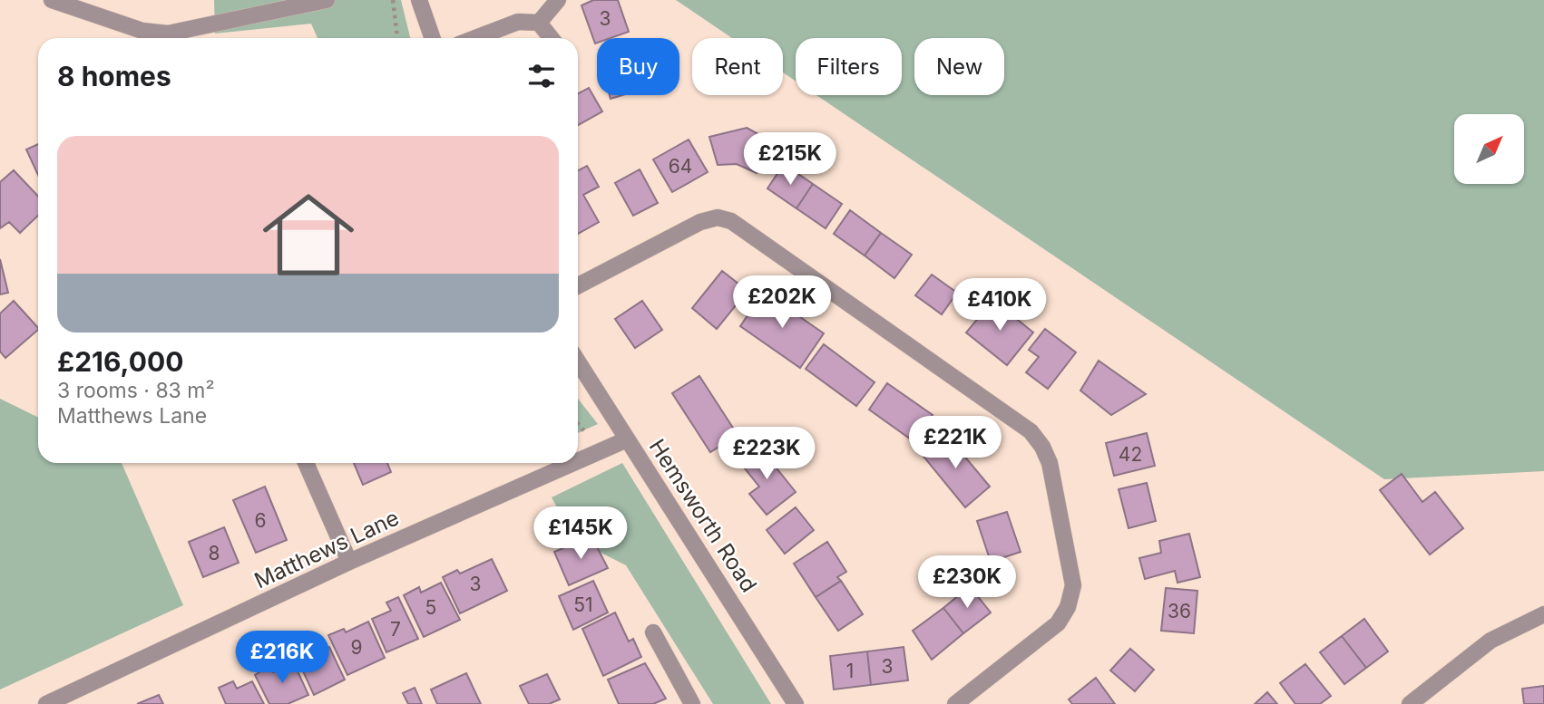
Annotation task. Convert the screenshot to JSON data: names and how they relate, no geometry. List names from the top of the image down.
{
  "streets": {
    "street": ["Hemsworth Road", "Matthews Lane"]
  },
  "crossings": [
    ["Hemsworth Road", "Matthews Lane"]
  ],
  "house_numbers": [
    "3",
    "64",
    "42",
    "6",
    "8",
    "3",
    "51",
    "5",
    "36",
    "7",
    "9",
    "3",
    "1"
  ],
  "north": "top right",
  "page": {
    "chip": [
      "Buy",
      "Rent",
      "Filters",
      "New"
    ],
    "heading": "8 homes",
    "list": [
      {
        "name": "£216,000",
        "note": "3 rooms · 83 m² · Matthews Lane"
      }
    ],
    "price": [
      "£215K",
      "£202K",
      "£410K",
      "£221K",
      "£223K",
      "£145K",
      "£230K",
      "£216K"
    ]
  }
}
